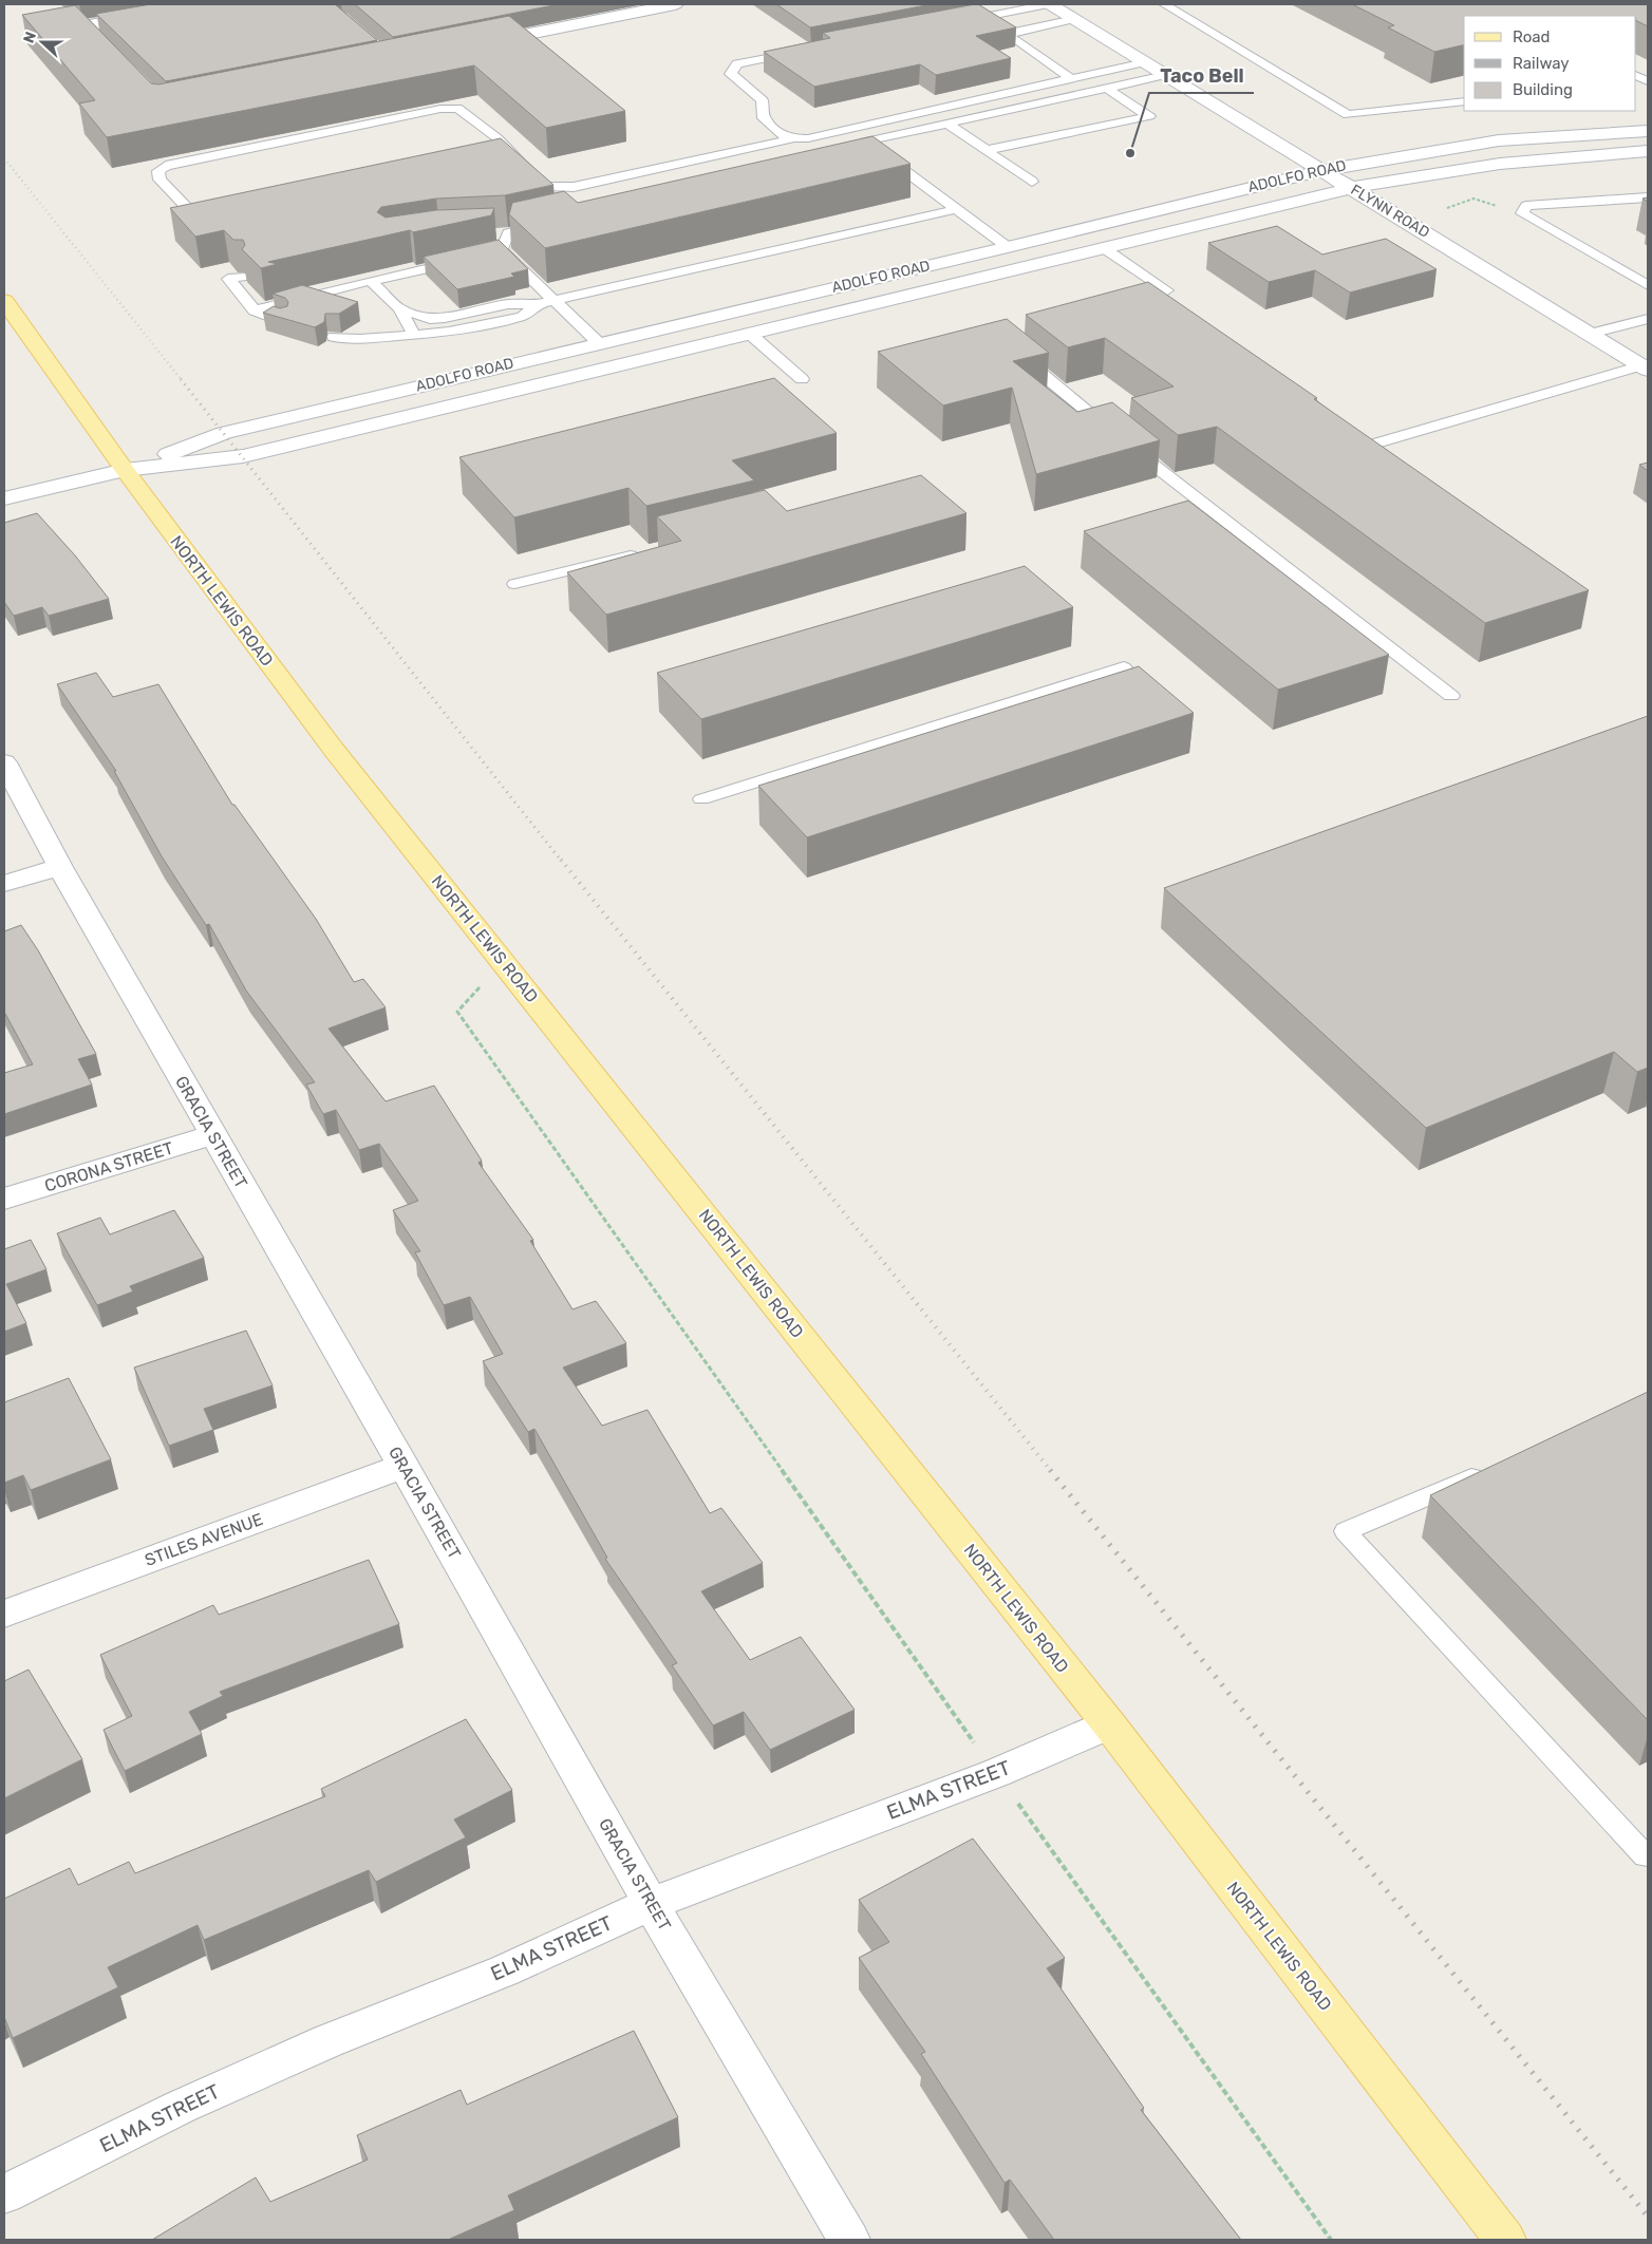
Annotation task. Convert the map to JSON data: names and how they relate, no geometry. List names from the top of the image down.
{
  "streets": {
    "main road": [
      "ADOLFO ROAD",
      "FLYNN ROAD",
      "NORTH LEWIS ROAD",
      "GRACIA STREET",
      "CORONA STREET",
      "STILES AVENUE",
      "ELMA STREET"
    ]
  },
  "crossings": [
    ["ADOLFO ROAD", "FLYNN ROAD"],
    ["ADOLFO ROAD", "NORTH LEWIS ROAD"],
    ["NORTH LEWIS ROAD", "ELMA STREET"],
    ["GRACIA STREET", "CORONA STREET"],
    ["GRACIA STREET", "STILES AVENUE"],
    ["GRACIA STREET", "ELMA STREET"]
  ],
  "places": ["Taco Bell"],
  "legend": ["Road", "Railway", "Building"],
  "north": "left"
}
